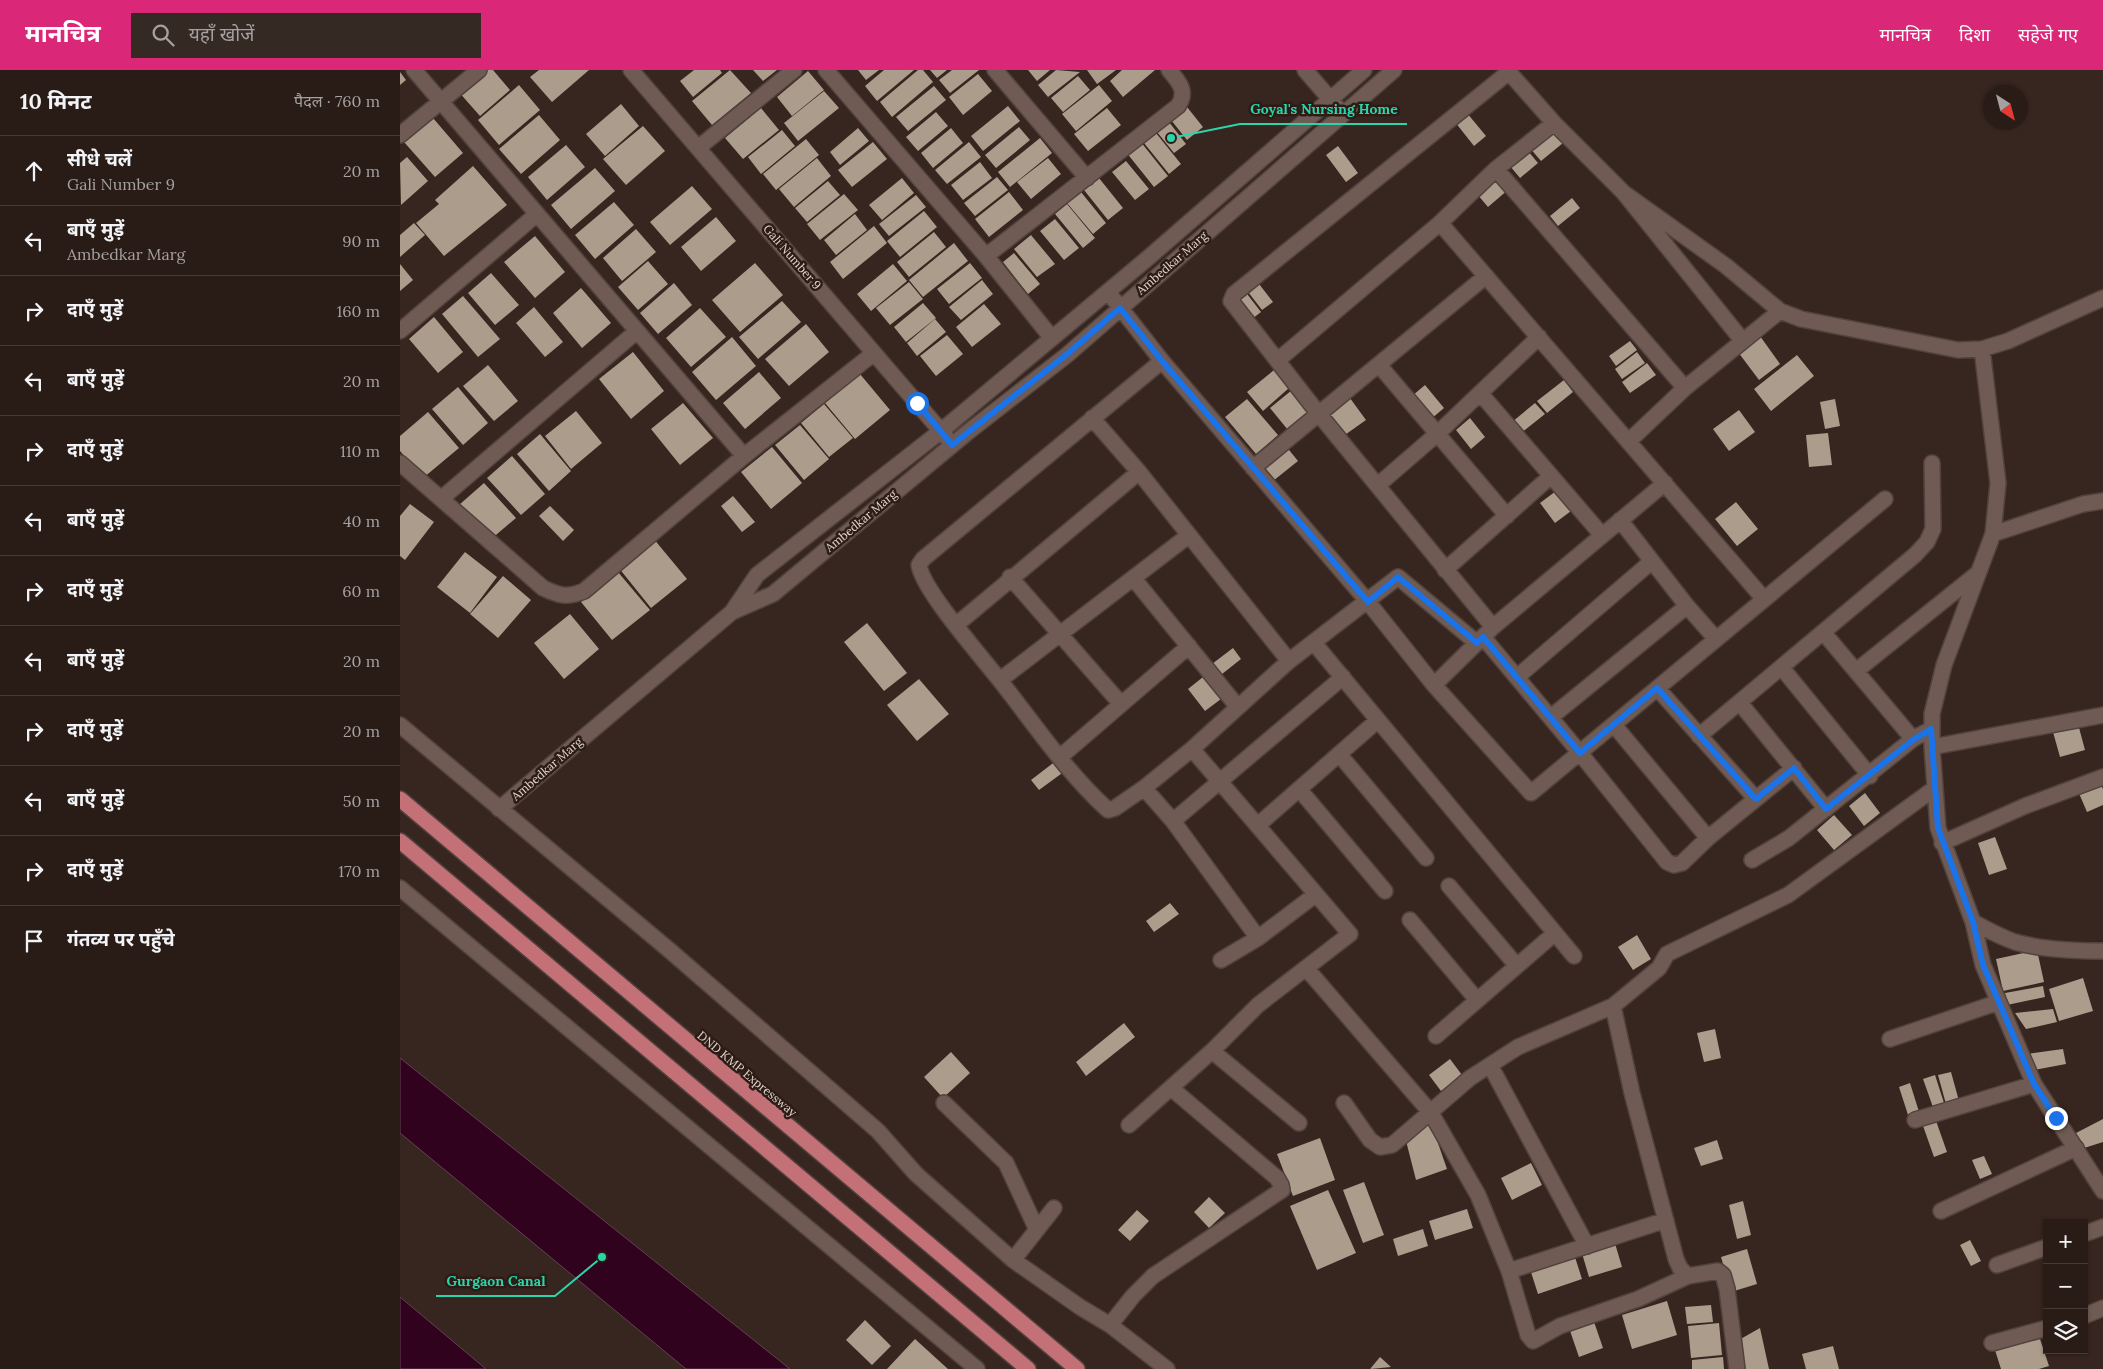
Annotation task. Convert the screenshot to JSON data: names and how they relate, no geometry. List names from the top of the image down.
{
  "streets": {
    "highway": ["DND KMP Expressway"],
    "street": ["Gali Number 9", "Ambedkar Marg"]
  },
  "crossings": [
    ["Gali Number 9", "Ambedkar Marg"]
  ],
  "places": ["Goyal's Nursing Home", "Gurgaon Canal"],
  "north": "bottom right",
  "page": {
    "header": "मानचित्र",
    "search": "यहाँ खोजें",
    "nav": ["मानचित्र", "दिशा", "सहेजे गए"],
    "heading": ["10 मिनट", "पैदल · 760 m"],
    "list": [
      ["सीधे चलें", "Gali Number 9", "20 m"],
      ["बाएँ मुड़ें", "Ambedkar Marg", "90 m"],
      ["दाएँ मुड़ें", "160 m"],
      ["बाएँ मुड़ें", "20 m"],
      ["दाएँ मुड़ें", "110 m"],
      ["बाएँ मुड़ें", "40 m"],
      ["दाएँ मुड़ें", "60 m"],
      ["बाएँ मुड़ें", "20 m"],
      ["दाएँ मुड़ें", "20 m"],
      ["बाएँ मुड़ें", "50 m"],
      ["दाएँ मुड़ें", "170 m"],
      "गंतव्य पर पहुँचे"
    ],
    "map_buttons": ["+", "−"]
  }
}
